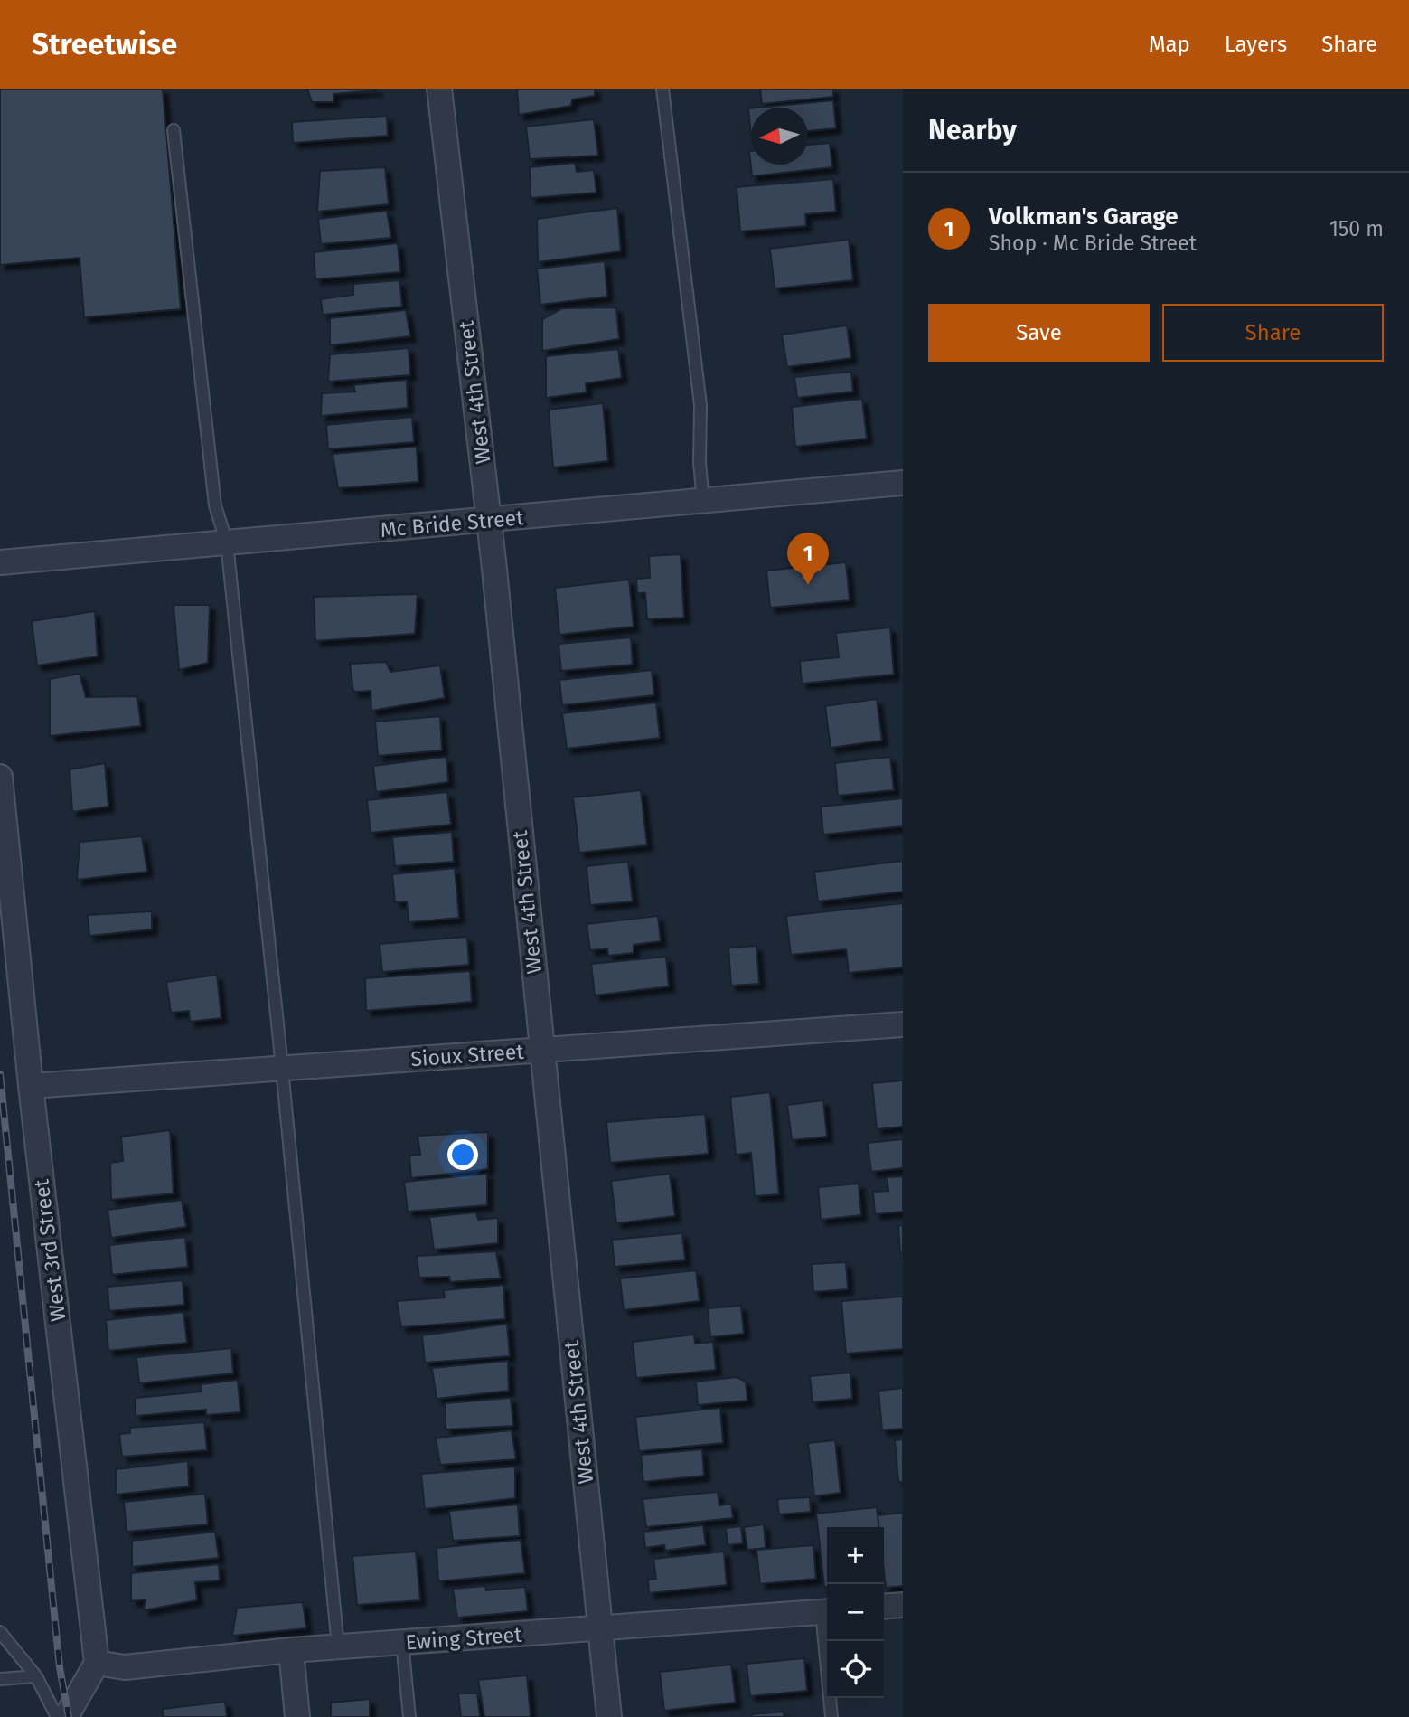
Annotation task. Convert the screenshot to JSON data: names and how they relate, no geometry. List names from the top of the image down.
{
  "streets": {
    "street": [
      "West 4th Street",
      "Mc Bride Street",
      "Sioux Street",
      "West 3rd Street",
      "Ewing Street"
    ]
  },
  "crossings": [
    ["West 4th Street", "Mc Bride Street"],
    ["West 4th Street", "Sioux Street"],
    ["West 4th Street", "Ewing Street"],
    ["Sioux Street", "West 3rd Street"],
    ["West 3rd Street", "Ewing Street"]
  ],
  "north": "left",
  "page": {
    "header": "Streetwise",
    "nav": ["Map", "Layers", "Share"],
    "heading": "Nearby",
    "list": [
      {
        "mark": "1",
        "name": "Volkman's Garage",
        "note": "Shop · Mc Bride Street",
        "value": "150 m"
      }
    ],
    "buttons": ["Save", "Share"],
    "pins": "1",
    "map_buttons": ["+", "−"]
  }
}
